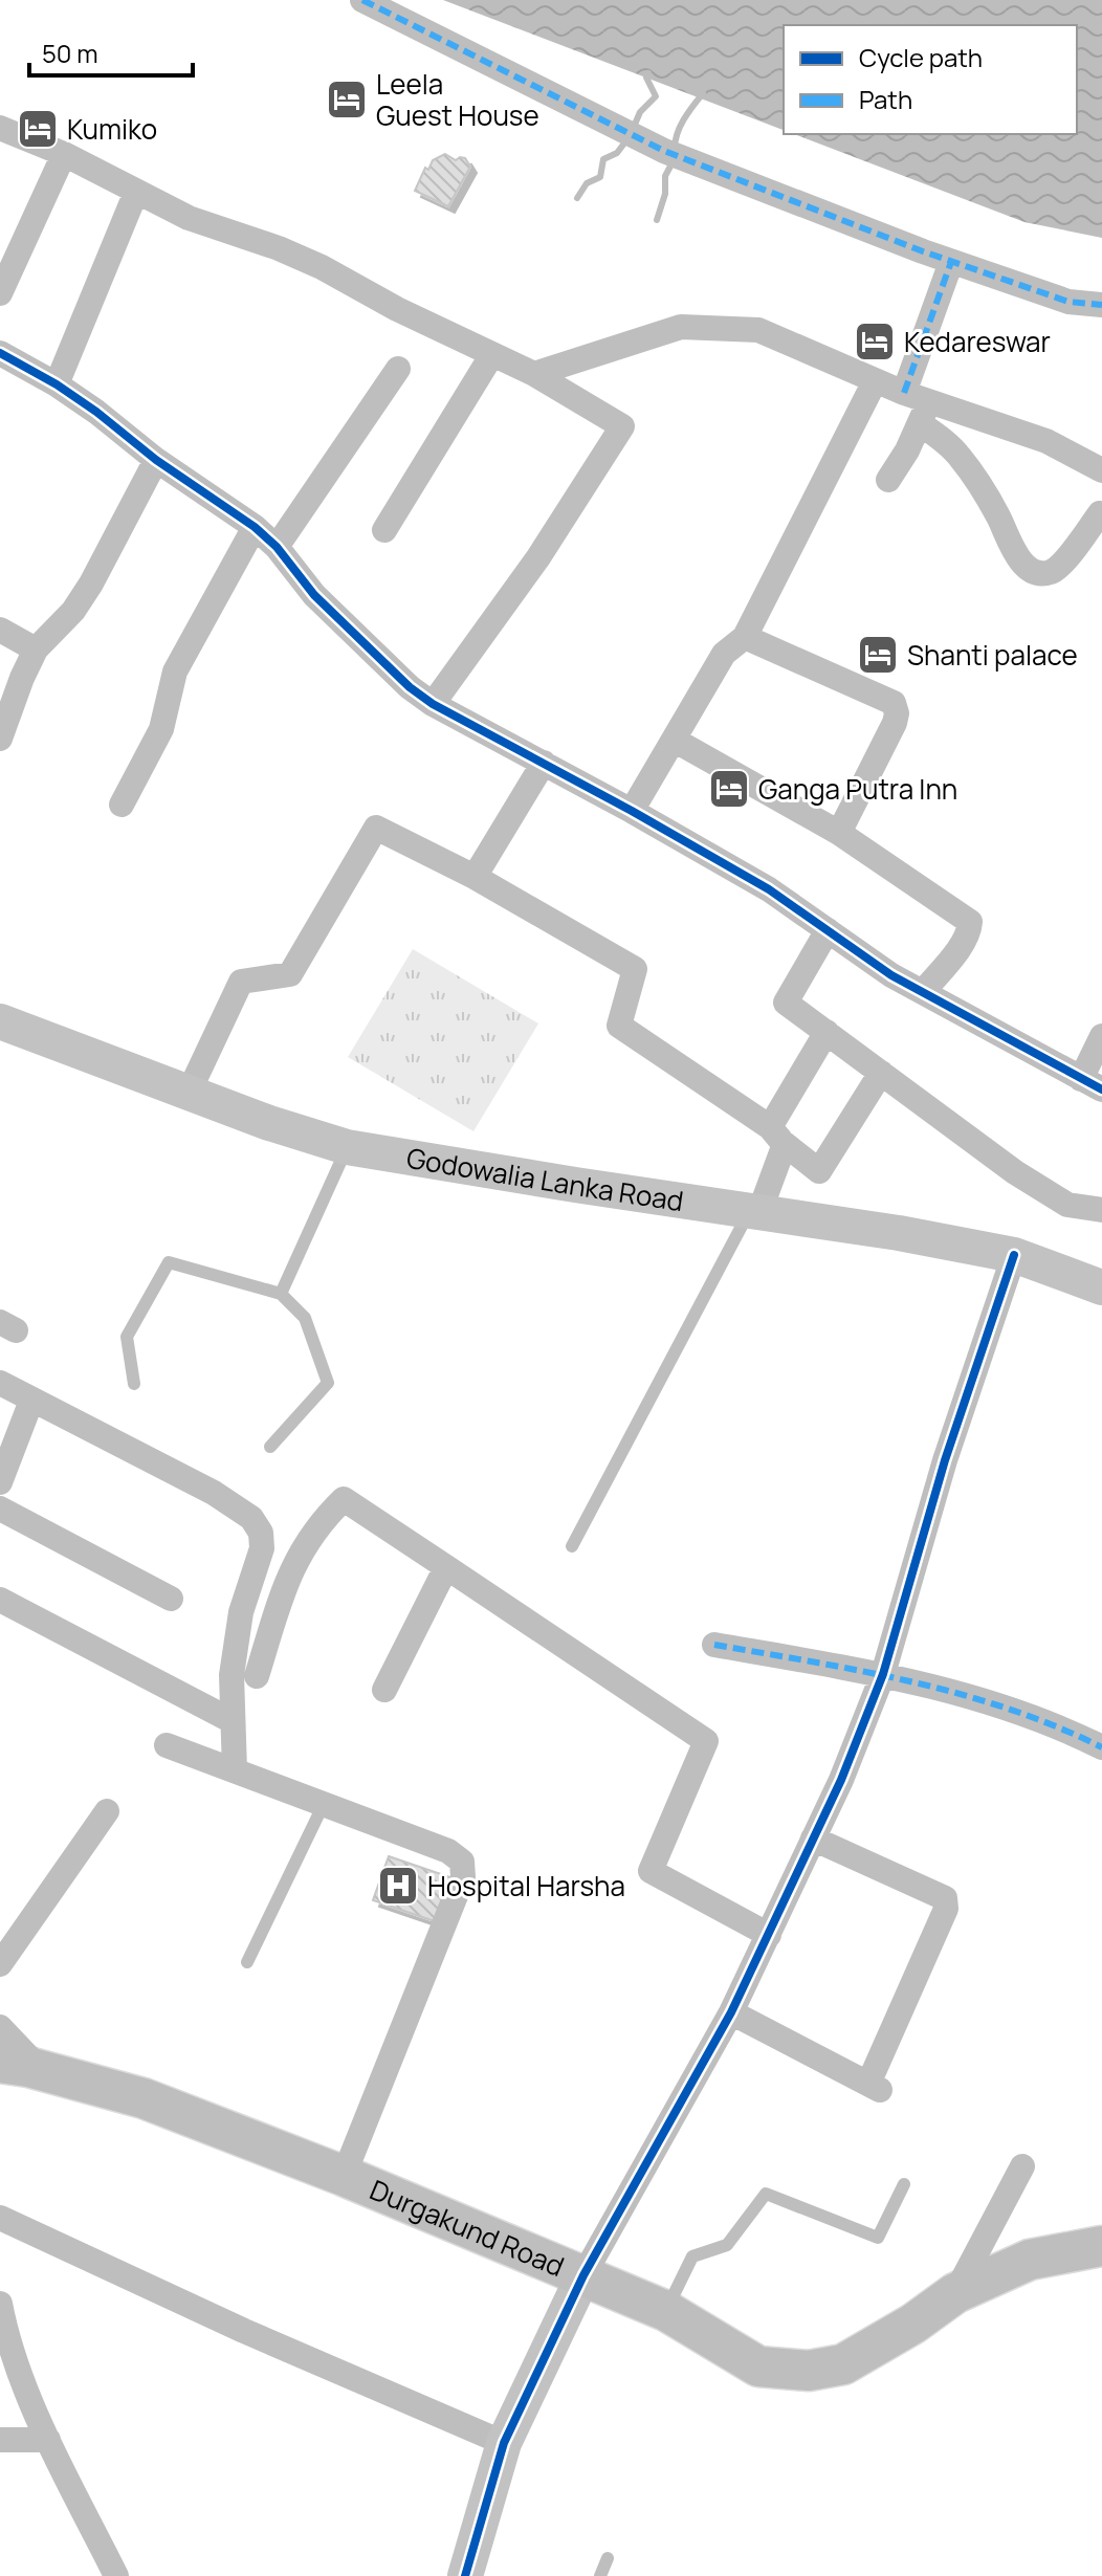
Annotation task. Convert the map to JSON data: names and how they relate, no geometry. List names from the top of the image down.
{
  "streets": {
    "main road": ["Durgakund Road"],
    "street": ["Godowalia Lanka Road"]
  },
  "places": {
    "hotel": [
      "Leela Guest House",
      "Kumiko",
      "Kedareswar",
      "Shanti palace",
      "Ganga Putra Inn"
    ],
    "hospital": ["Hospital Harsha"]
  },
  "legend": ["Cycle path", "Path"],
  "scale_bar": "50 m"
}
